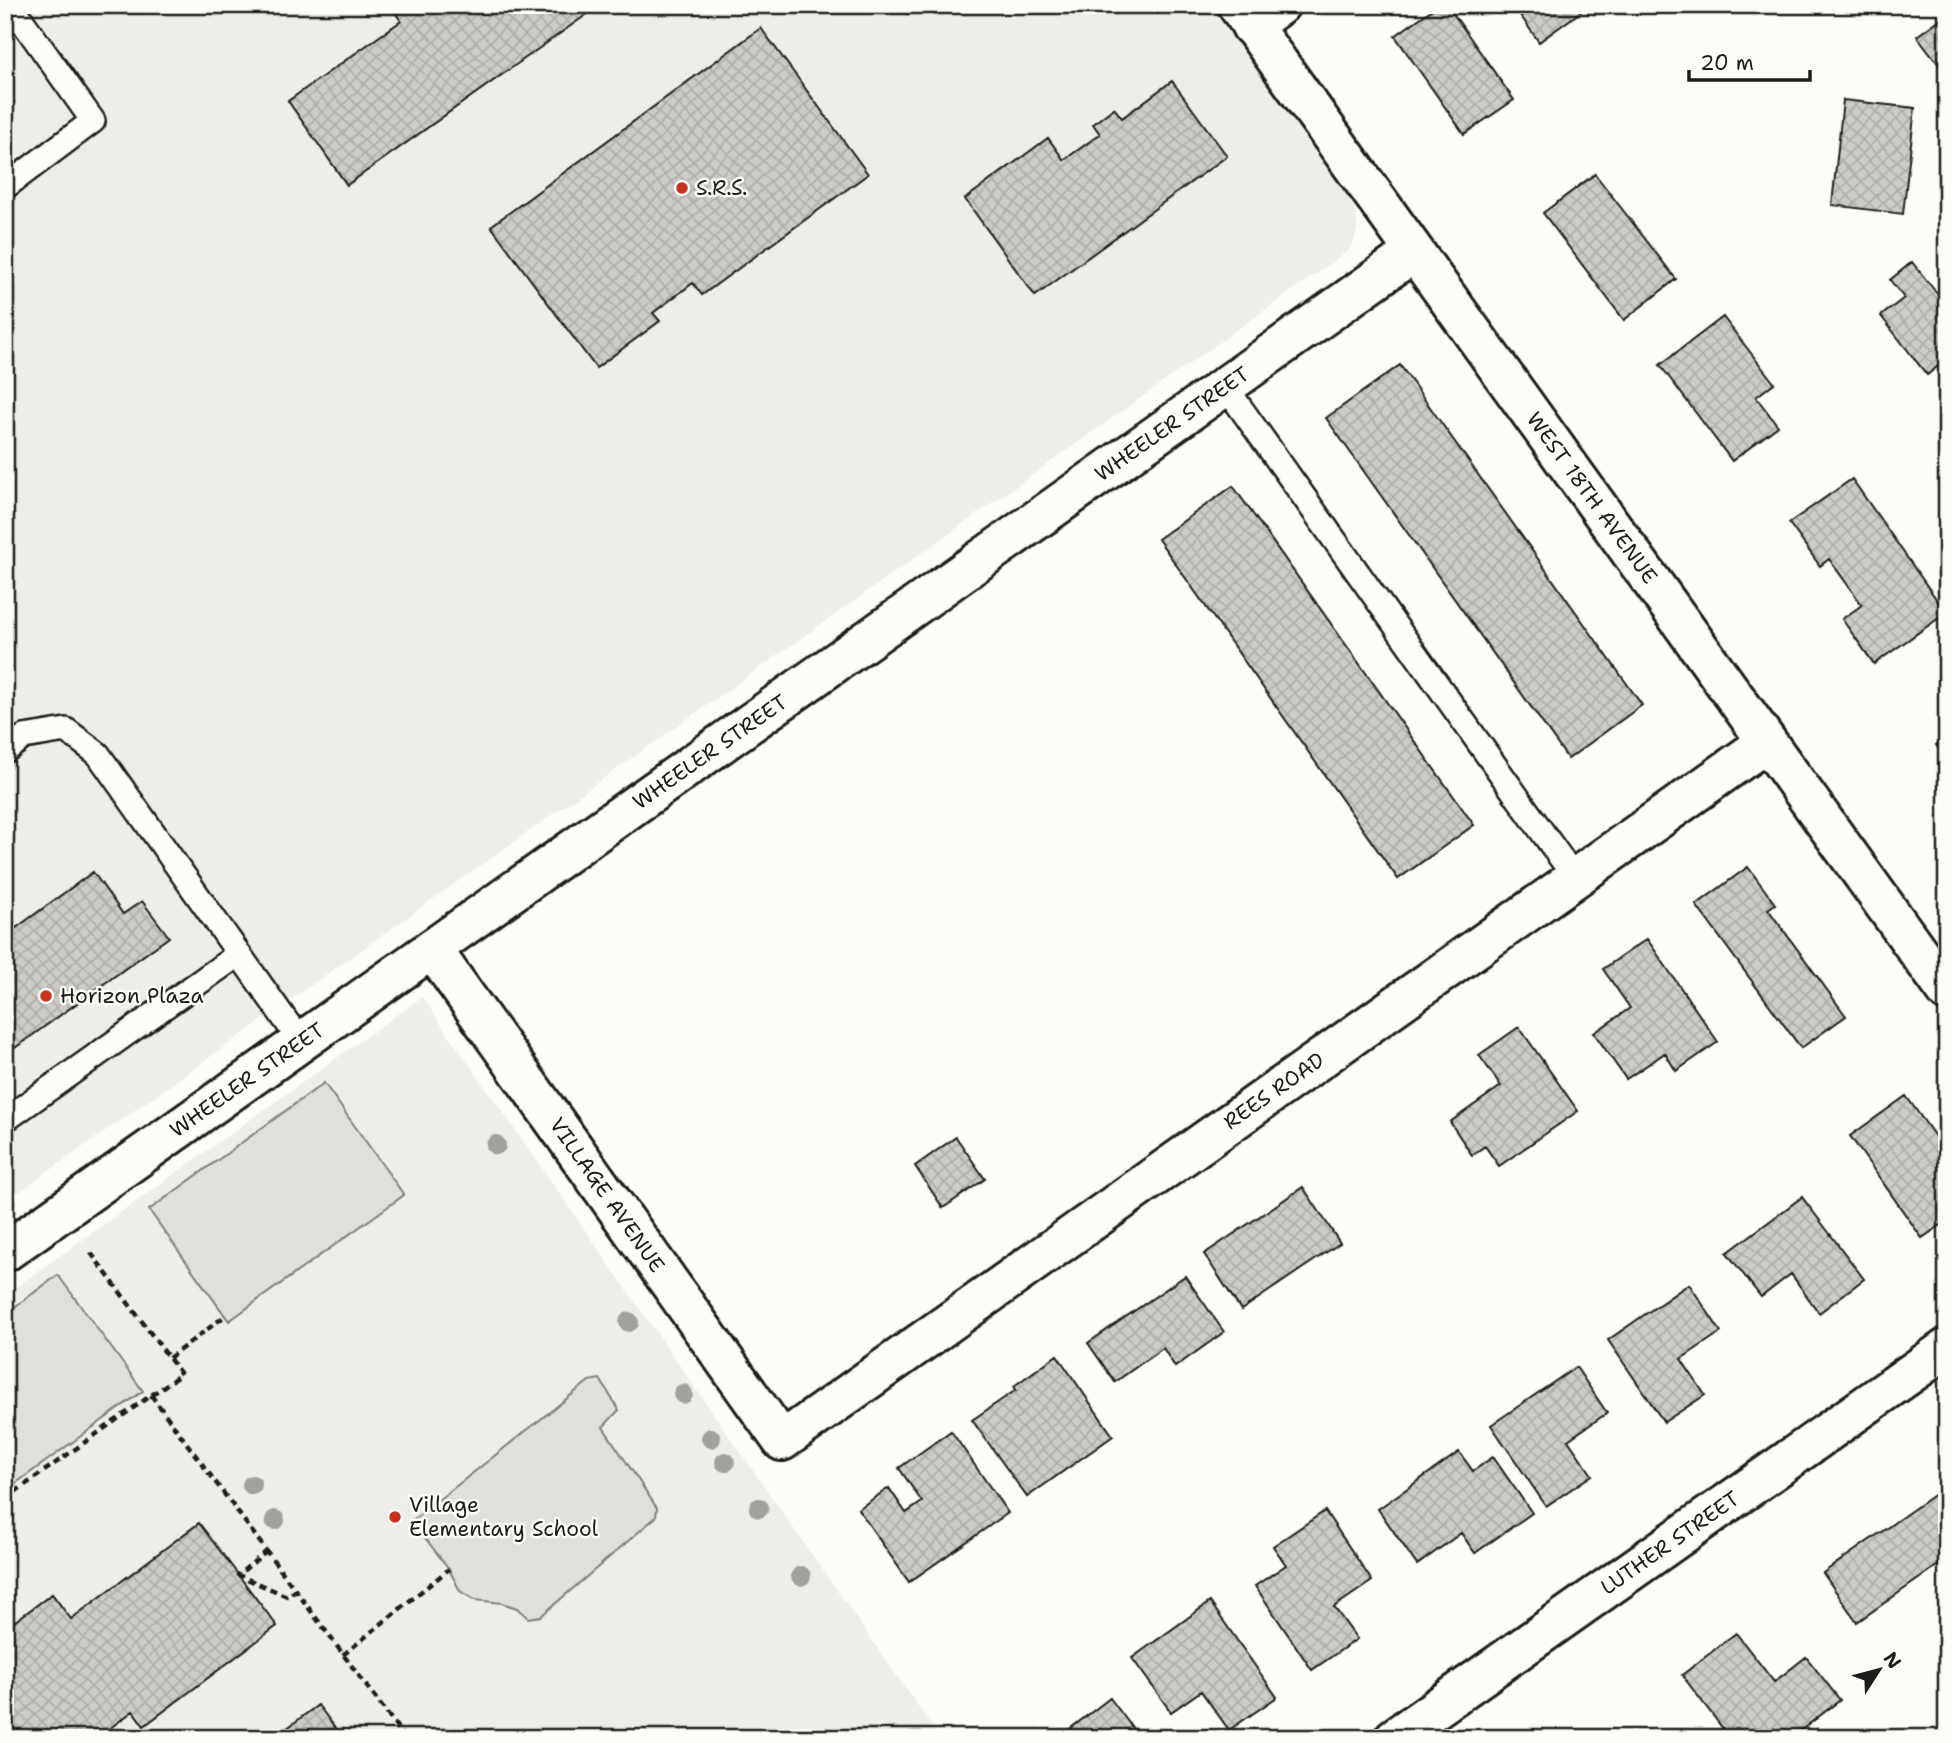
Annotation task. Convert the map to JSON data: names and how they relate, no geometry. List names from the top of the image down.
{
  "streets": {
    "street": [
      "WHEELER STREET",
      "WEST 18TH AVENUE",
      "REES ROAD",
      "VILLAGE AVENUE",
      "LUTHER STREET"
    ]
  },
  "crossings": [
    ["WHEELER STREET", "WEST 18TH AVENUE"],
    ["WHEELER STREET", "VILLAGE AVENUE"],
    ["WEST 18TH AVENUE", "REES ROAD"],
    ["REES ROAD", "VILLAGE AVENUE"]
  ],
  "places": ["S.R.S.", "Horizon Plaza", "Village Elementary School"],
  "scale_bar": "20 m",
  "north": "top right"
}
